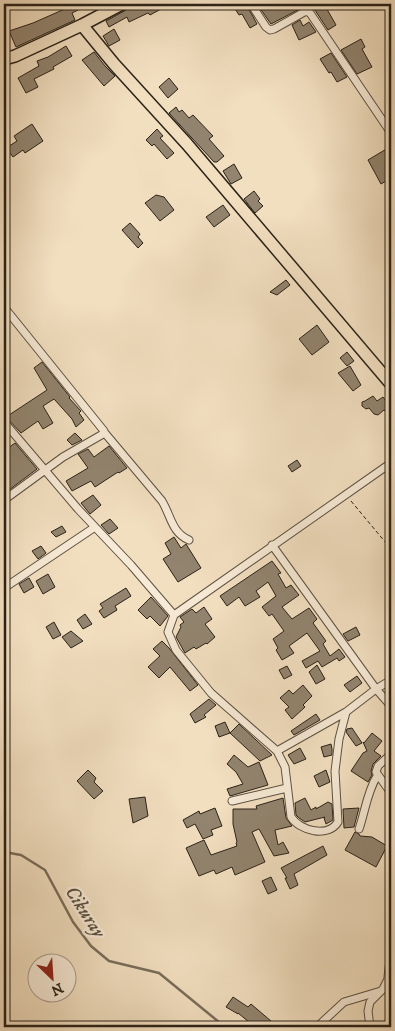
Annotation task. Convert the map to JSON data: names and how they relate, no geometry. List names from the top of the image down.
{
  "water": ["Cikuray"],
  "north": "bottom right"
}
